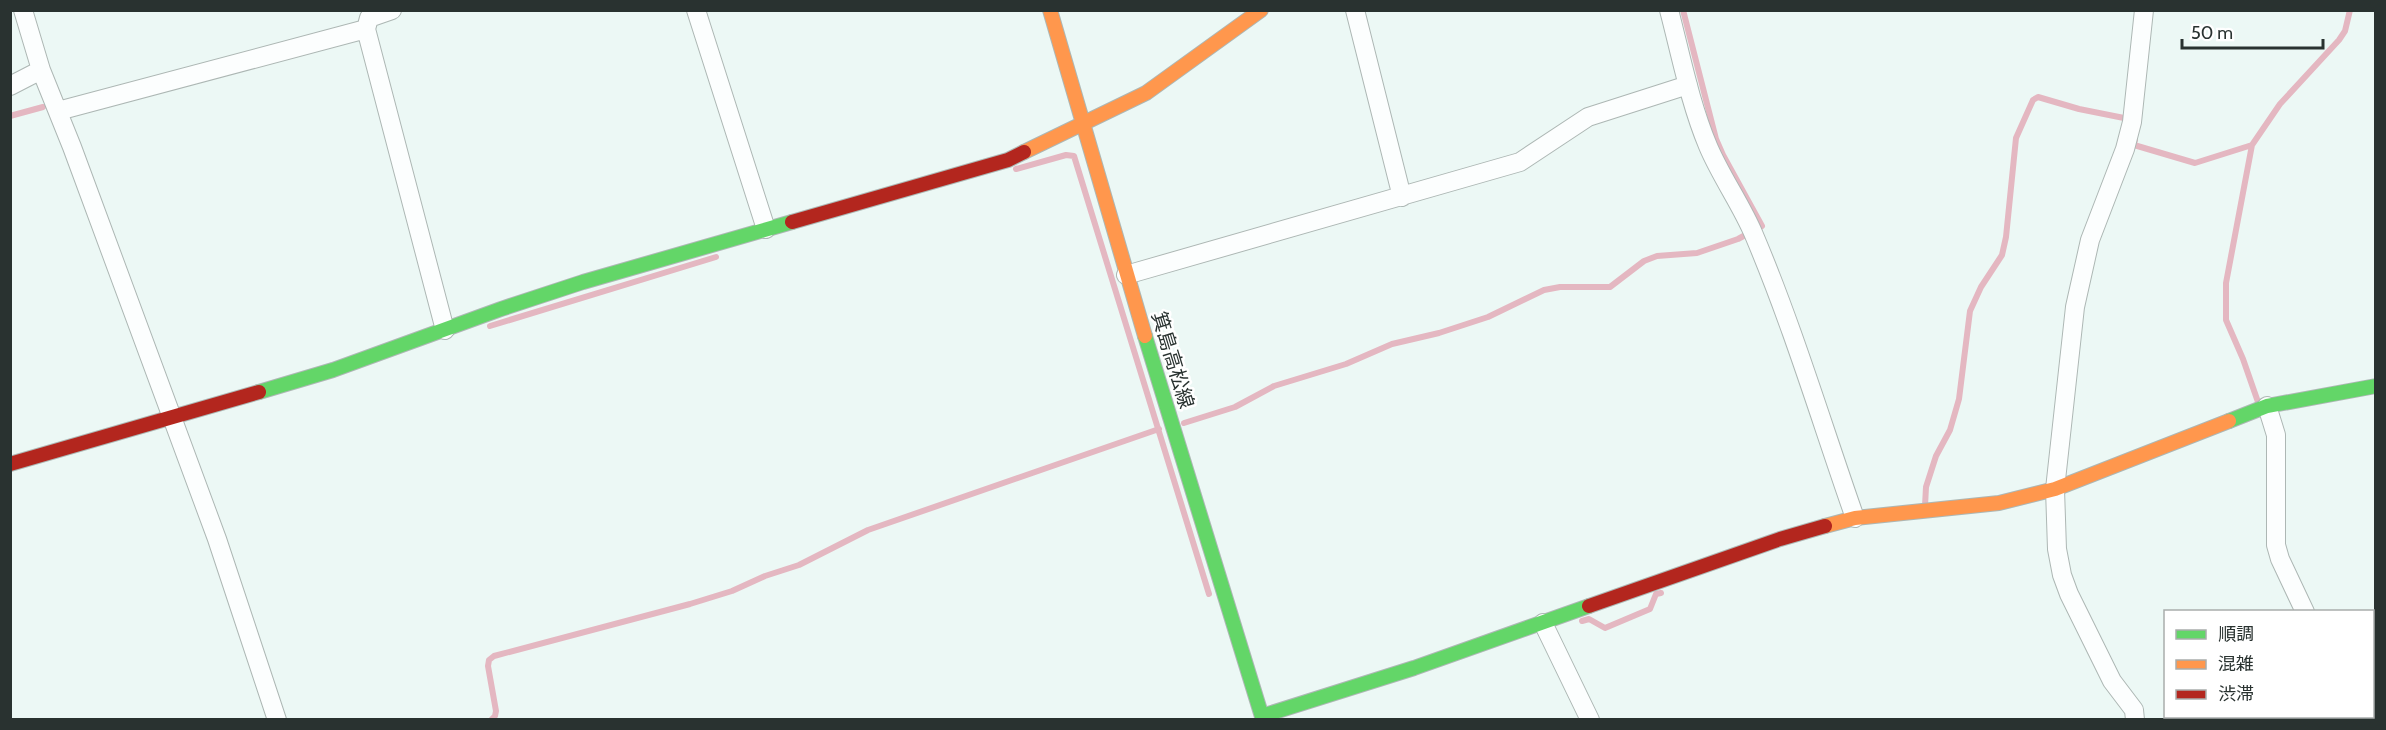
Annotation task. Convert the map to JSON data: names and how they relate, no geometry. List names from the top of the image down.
{
  "streets": {
    "street": ["箕島高松線"]
  },
  "legend": ["順調", "混雑", "渋滞"],
  "scale_bar": "50 m"
}
